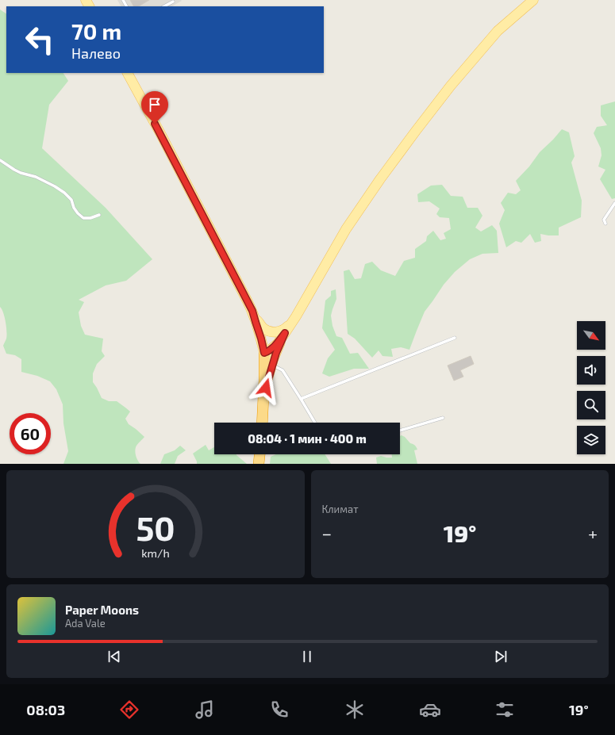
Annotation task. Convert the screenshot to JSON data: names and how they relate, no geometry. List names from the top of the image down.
{
  "north": "bottom right",
  "page": {
    "turn": ["70 m", "Налево"],
    "limit": "60",
    "trip": "08:04 · 1 мин · 400 m",
    "tile": "Климат",
    "heat": ["−", "19°", "+"],
    "song": ["Paper Moons", "Ada Vale"],
    "tabs": ["08:03", "19°"],
    "gauge": ["50", "km/h"]
  }
}
